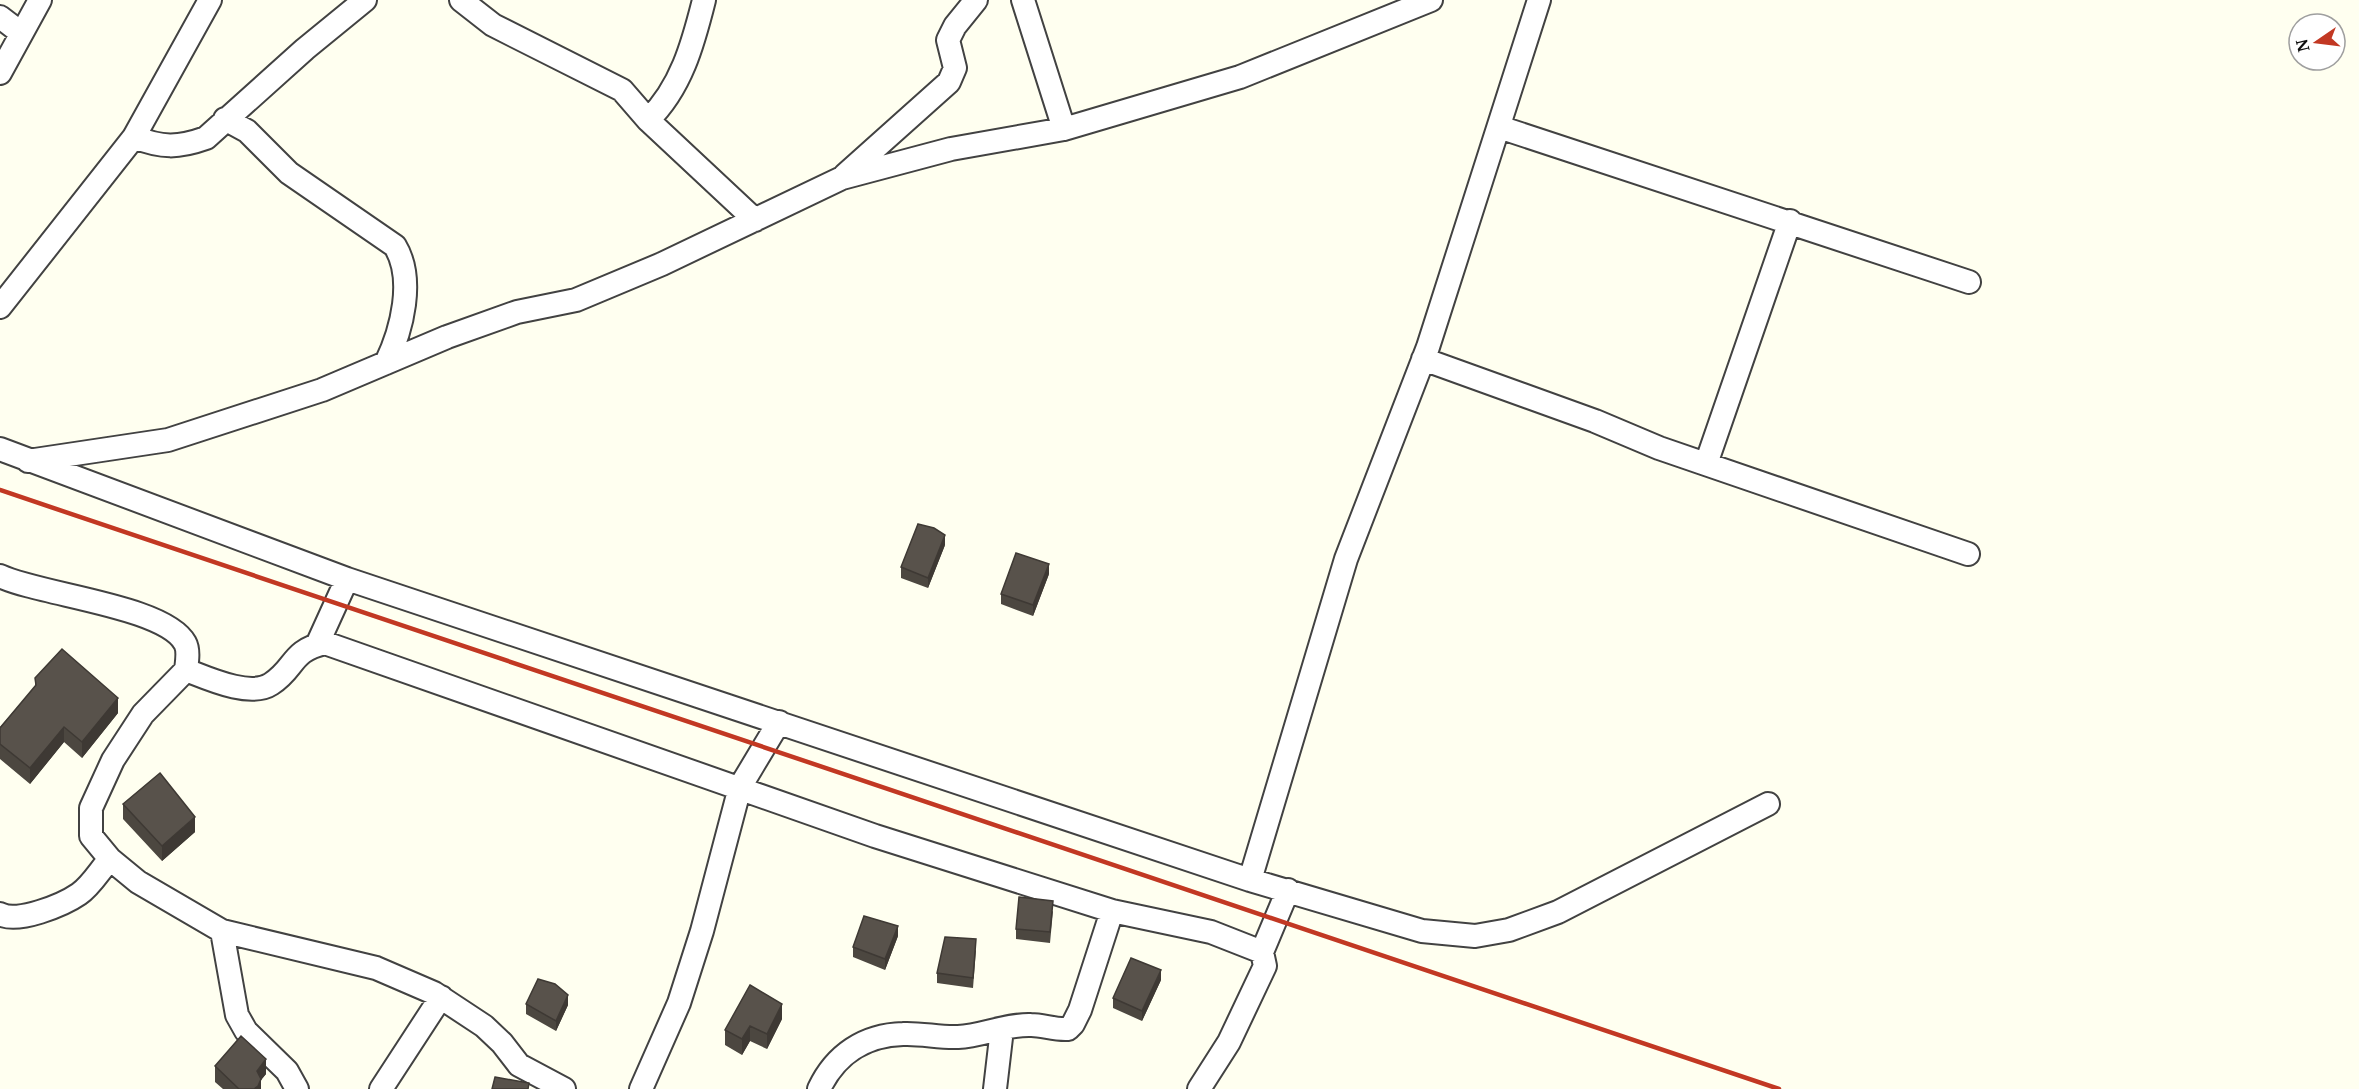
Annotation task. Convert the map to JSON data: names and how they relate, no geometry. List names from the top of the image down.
{
  "north": "left"
}
